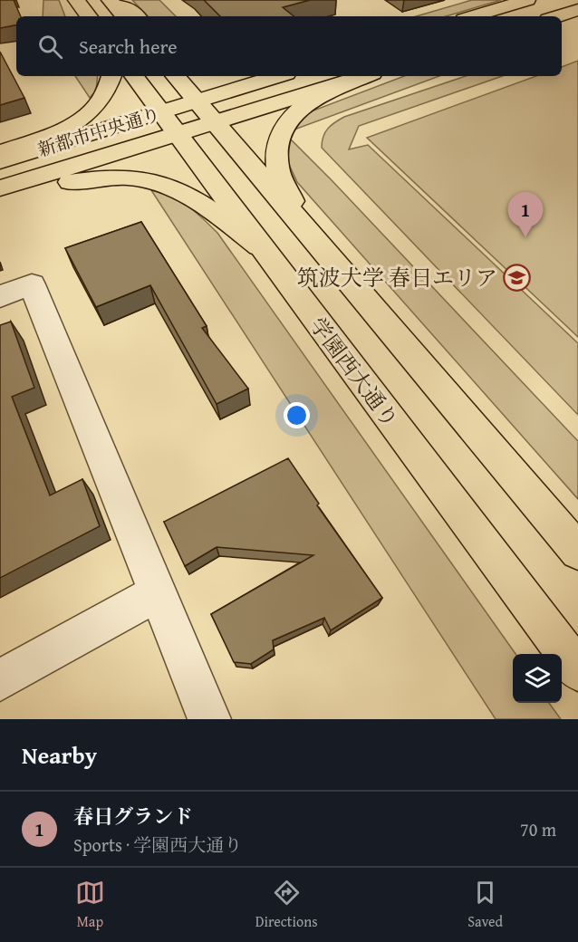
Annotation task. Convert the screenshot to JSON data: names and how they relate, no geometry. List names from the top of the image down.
{
  "streets": {
    "main road": ["新都市中央通り", "学園西大通り"]
  },
  "crossings": [
    ["新都市中央通り", "学園西大通り"]
  ],
  "places": {
    "school or university": ["筑波大学 春日エリア"]
  },
  "page": {
    "search": "Search here",
    "pins": "1",
    "heading": "Nearby",
    "list": [
      {
        "mark": "1",
        "name": "春日グランド",
        "note": "Sports · 学園西大通り",
        "value": "70 m"
      }
    ],
    "nav": ["Map", "Directions", "Saved"]
  }
}
